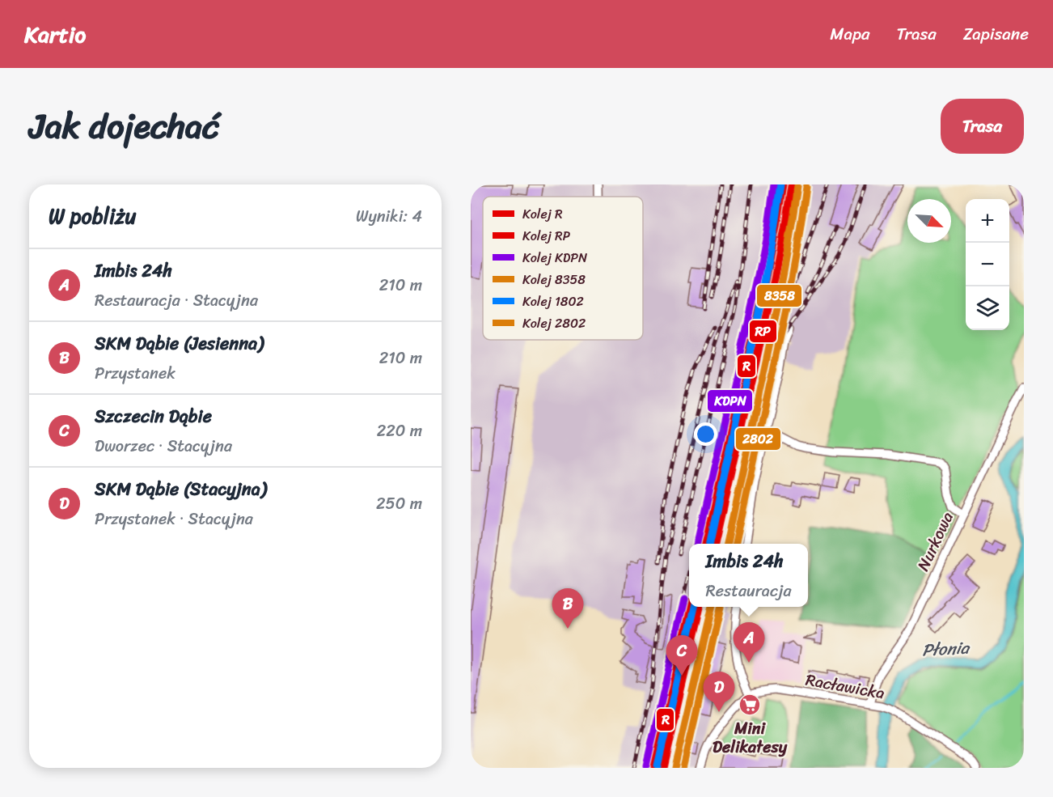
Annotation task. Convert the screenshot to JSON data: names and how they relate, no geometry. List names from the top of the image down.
{
  "streets": {
    "street": ["Nurkowa", "Racławicka"]
  },
  "crossings": [
    ["Nurkowa", "Racławicka"]
  ],
  "water": ["Płonia"],
  "places": {
    "supermarket": ["Mini Delikatesy"]
  },
  "lines": [
    "rail line R",
    "rail line KDPN",
    "rail line 1802",
    "rail line RP",
    "rail line 8358",
    "rail line 2802"
  ],
  "legend": [
    "Kolej R",
    "Kolej RP",
    "Kolej KDPN",
    "Kolej 8358",
    "Kolej 1802",
    "Kolej 2802"
  ],
  "north": "bottom right",
  "page": {
    "header": "Kartio",
    "nav": ["Mapa", "Trasa", "Zapisane"],
    "title": "Jak dojechać",
    "buttons": "Trasa",
    "heading": ["W pobliżu", "Wyniki: 4"],
    "map_buttons": ["+", "−"],
    "list": [
      {
        "mark": "A",
        "name": "Imbis 24h",
        "note": "Restauracja · Stacyjna",
        "value": "210 m"
      },
      {
        "mark": "B",
        "name": "SKM Dąbie (Jesienna)",
        "note": "Przystanek",
        "value": "210 m"
      },
      {
        "mark": "C",
        "name": "Szczecin Dąbie",
        "note": "Dworzec · Stacyjna",
        "value": "220 m"
      },
      {
        "mark": "D",
        "name": "SKM Dąbie (Stacyjna)",
        "note": "Przystanek · Stacyjna",
        "value": "250 m"
      }
    ],
    "popup": ["Imbis 24h", "Restauracja"],
    "pins": [
      "B",
      "A",
      "C",
      "D"
    ]
  }
}
